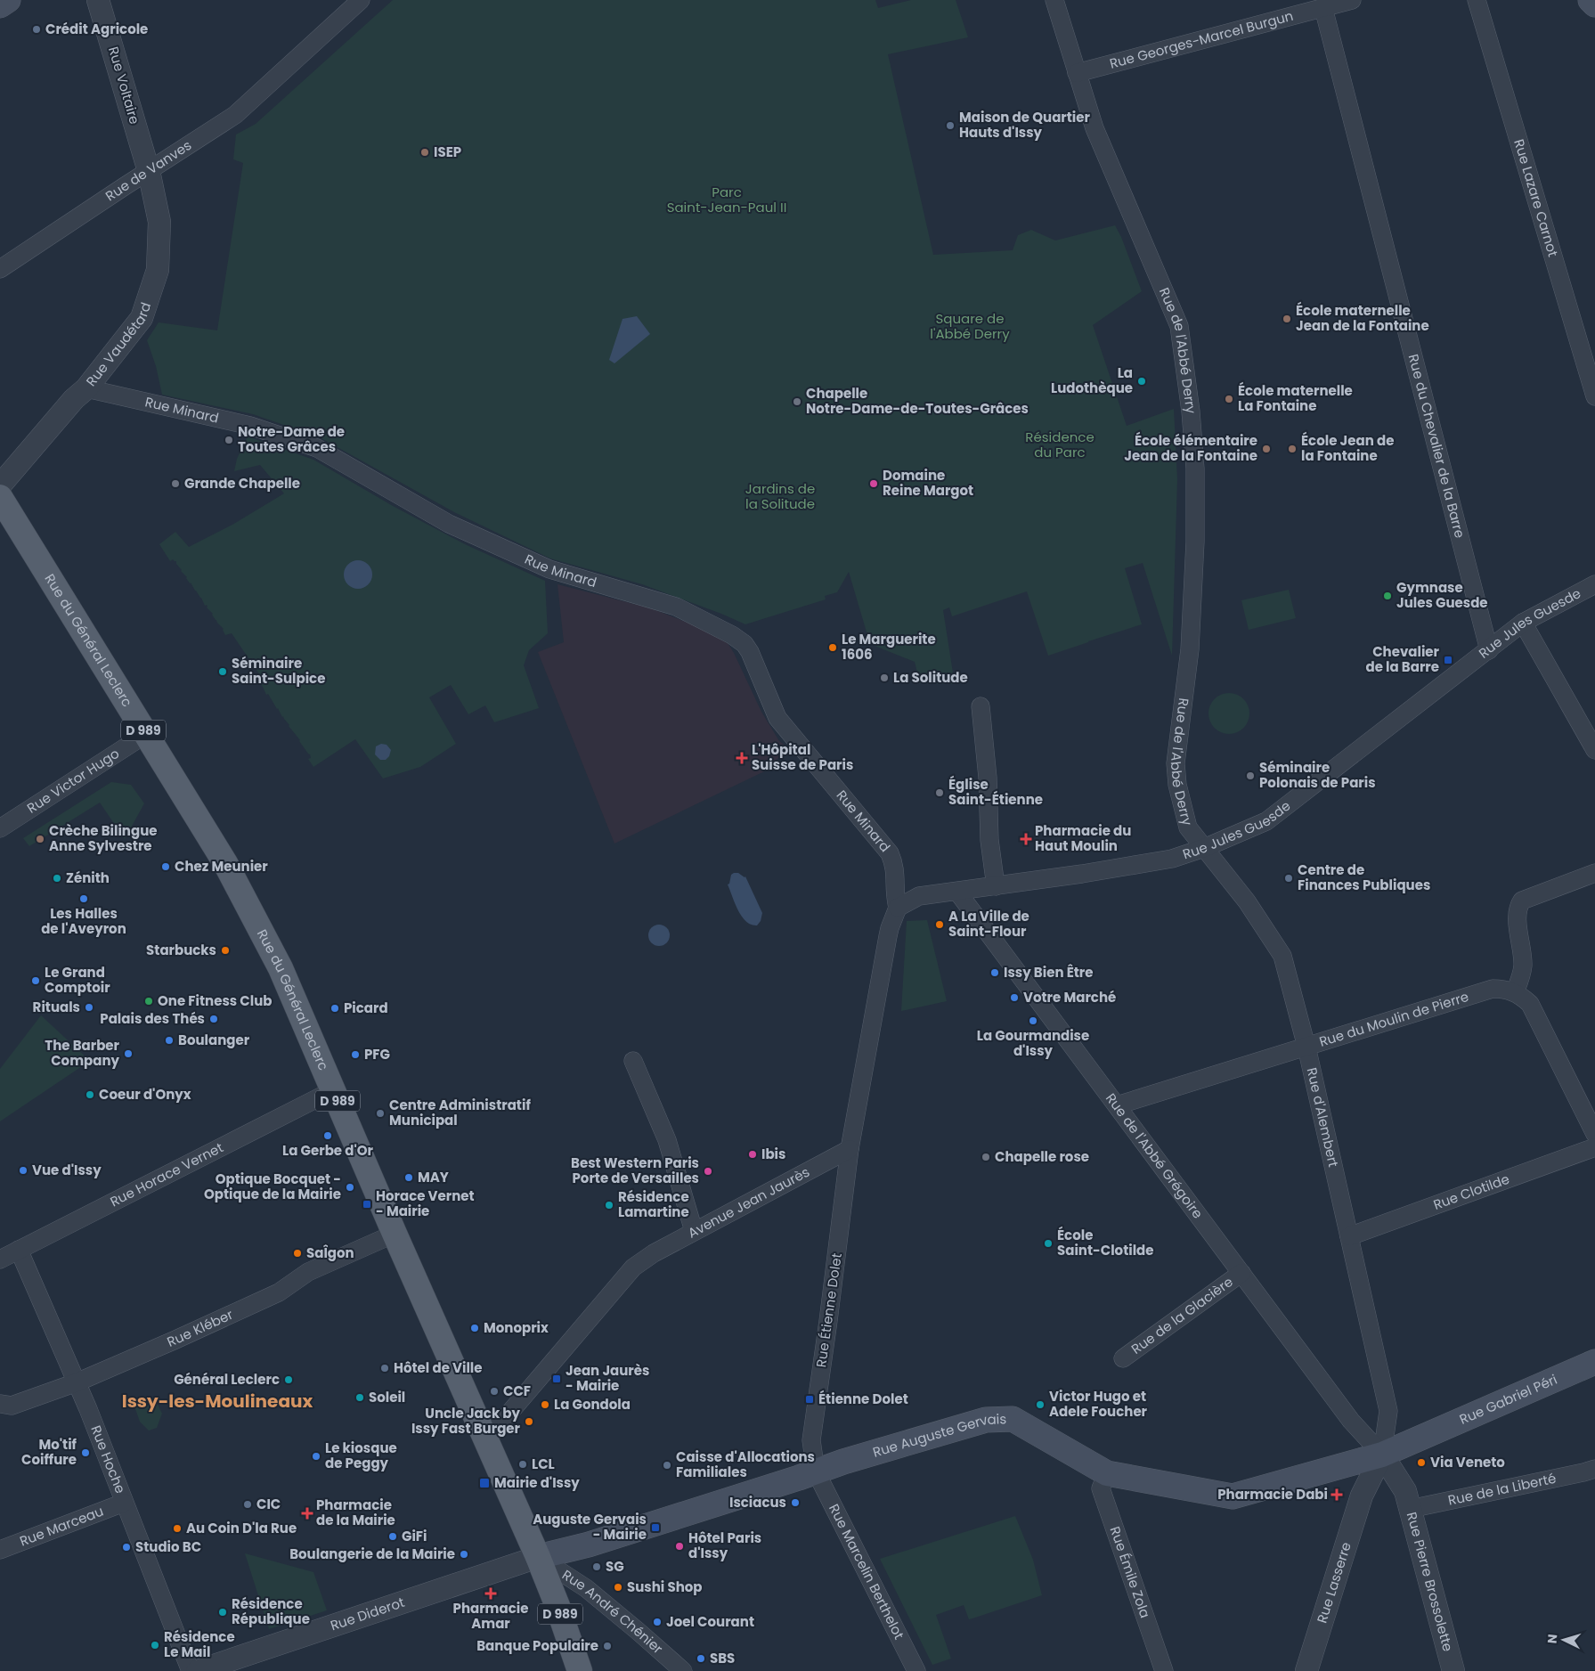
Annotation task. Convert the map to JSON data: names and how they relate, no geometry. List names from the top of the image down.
{
  "streets": {
    "main road": [
      "Rue du Général Leclerc",
      "D 989",
      "Rue Gabriel Péri",
      "Rue Auguste Gervais"
    ],
    "street": [
      "Rue Georges-Marcel Burgun",
      "Rue Voltaire",
      "Rue de Vanves",
      "Rue Lazare Carnot",
      "Rue Vaudétard",
      "Rue de l'Abbé Derry",
      "Rue Minard",
      "Rue du Chevalier de la Barre",
      "Rue Jules Guesde",
      "Rue Victor Hugo",
      "Rue du Moulin de Pierre",
      "Rue d'Alembert",
      "Rue de l'Abbé Grégoire",
      "Rue Horace Vernet",
      "Rue Clotilde",
      "Avenue Jean Jaurès",
      "Rue Étienne Dolet",
      "Rue de la Glacière",
      "Rue Kléber",
      "Rue Hoche",
      "Rue de la Liberté",
      "Rue Marceau",
      "Rue Marcelin Berthelot",
      "Rue Émile Zola",
      "Rue Pierre Brossolette",
      "Rue Lasserre",
      "Rue André Chénier",
      "Rue Diderot"
    ]
  },
  "crossings": [
    ["Rue Georges-Marcel Burgun", "Rue de l'Abbé Derry"],
    ["Rue Georges-Marcel Burgun", "Rue du Chevalier de la Barre"],
    ["Rue Voltaire", "Rue de Vanves"],
    ["Rue Voltaire", "Rue Vaudétard"],
    ["Rue de Vanves", "Rue Vaudétard"],
    ["Rue Vaudétard", "Rue Minard"],
    ["Rue de l'Abbé Derry", "Rue Jules Guesde"],
    ["Rue de l'Abbé Derry", "Rue d'Alembert"],
    ["Rue Minard", "Rue Jules Guesde"],
    ["Rue du Chevalier de la Barre", "Rue Jules Guesde"],
    ["Rue Jules Guesde", "Rue d'Alembert"],
    ["Rue Jules Guesde", "Rue de l'Abbé Grégoire"],
    ["Rue du Général Leclerc", "D 989"],
    ["Rue du Général Leclerc", "Rue Victor Hugo"],
    ["Rue du Général Leclerc", "Rue Horace Vernet"],
    ["Rue du Général Leclerc", "Avenue Jean Jaurès"],
    ["Rue du Général Leclerc", "Rue Kléber"],
    ["Rue du Général Leclerc", "Rue Auguste Gervais"],
    ["Rue du Général Leclerc", "Rue André Chénier"],
    ["Rue du Général Leclerc", "Rue Diderot"],
    ["D 989", "Rue Auguste Gervais"],
    ["D 989", "Rue André Chénier"],
    ["D 989", "Rue Diderot"],
    ["Rue du Moulin de Pierre", "Rue d'Alembert"],
    ["Rue du Moulin de Pierre", "Rue de l'Abbé Grégoire"],
    ["Rue d'Alembert", "Rue de l'Abbé Grégoire"],
    ["Rue d'Alembert", "Rue Clotilde"],
    ["Rue d'Alembert", "Rue Gabriel Péri"],
    ["Rue d'Alembert", "Rue Auguste Gervais"],
    ["Rue d'Alembert", "Rue Pierre Brossolette"],
    ["Rue d'Alembert", "Rue Lasserre"],
    ["Rue de l'Abbé Grégoire", "Rue de la Glacière"],
    ["Rue de l'Abbé Grégoire", "Rue Gabriel Péri"],
    ["Rue de l'Abbé Grégoire", "Rue Auguste Gervais"],
    ["Rue de l'Abbé Grégoire", "Rue Pierre Brossolette"],
    ["Rue de l'Abbé Grégoire", "Rue Lasserre"],
    ["Rue Horace Vernet", "Rue Hoche"],
    ["Avenue Jean Jaurès", "Rue Étienne Dolet"],
    ["Rue Étienne Dolet", "Rue Auguste Gervais"],
    ["Rue Étienne Dolet", "Rue Marcelin Berthelot"],
    ["Rue Kléber", "Rue Hoche"],
    ["Rue Gabriel Péri", "Rue Auguste Gervais"],
    ["Rue Gabriel Péri", "Rue Pierre Brossolette"],
    ["Rue Gabriel Péri", "Rue Lasserre"],
    ["Rue Auguste Gervais", "Rue Marcelin Berthelot"],
    ["Rue Auguste Gervais", "Rue Émile Zola"],
    ["Rue Auguste Gervais", "Rue Pierre Brossolette"],
    ["Rue Auguste Gervais", "Rue Lasserre"],
    ["Rue Auguste Gervais", "Rue André Chénier"],
    ["Rue Auguste Gervais", "Rue Diderot"],
    ["Rue Hoche", "Rue Marceau"],
    ["Rue de la Liberté", "Rue Pierre Brossolette"],
    ["Rue Pierre Brossolette", "Rue Lasserre"],
    ["Rue André Chénier", "Rue Diderot"]
  ],
  "districts": ["Issy-les-Moulineaux"],
  "parks": [
    "Parc Saint-Jean-Paul II",
    "Square de l'Abbé Derry",
    "Résidence du Parc",
    "Jardins de la Solitude"
  ],
  "places": {
    "other": [
      "Crédit Agricole",
      "Maison de Quartier Hauts d'Issy",
      "ISEP",
      "École maternelle Jean de la Fontaine",
      "La Ludothèque",
      "École maternelle La Fontaine",
      "Chapelle Notre-Dame-de-Toutes-Grâces",
      "Notre-Dame de Toutes Grâces",
      "École élémentaire Jean de la Fontaine",
      "École Jean de la Fontaine",
      "Grande Chapelle",
      "Domaine Reine Margot",
      "Gymnase Jules Guesde",
      "Le Marguerite 1606",
      "Séminaire Saint-Sulpice",
      "La Solitude",
      "Séminaire Polonais de Paris",
      "Église Saint-Étienne",
      "Crèche Bilingue Anne Sylvestre",
      "Chez Meunier",
      "Zénith",
      "Centre de Finances Publiques",
      "Les Halles de l'Aveyron",
      "A La Ville de Saint-Flour",
      "Starbucks",
      "Issy Bien Être",
      "Le Grand Comptoir",
      "Votre Marché",
      "One Fitness Club",
      "Rituals",
      "Picard",
      "Palais des Thés",
      "La Gourmandise d'Issy",
      "Boulanger",
      "The Barber Company",
      "PFG",
      "Coeur d'Onyx",
      "Centre Administratif Municipal",
      "La Gerbe d'Or",
      "Ibis",
      "Chapelle rose",
      "Vue d'Issy",
      "Best Western Paris Porte de Versailles",
      "MAY",
      "Optique Bocquet - Optique de la Mairie",
      "Résidence Lamartine",
      "École Saint-Clotilde",
      "SaÎgon",
      "Monoprix",
      "Hôtel de Ville",
      "Général Leclerc",
      "CCF",
      "Soleil",
      "La Gondola",
      "Victor Hugo et Adele Foucher",
      "Uncle Jack by Issy Fast Burger",
      "Mo'tif Coiffure",
      "Le kiosque de Peggy",
      "Via Veneto",
      "LCL",
      "Caisse d'Allocations Familiales",
      "Isciacus",
      "CIC",
      "Au Coin D'la Rue",
      "GiFi",
      "Hôtel Paris d'Issy",
      "Studio BC",
      "Boulangerie de la Mairie",
      "SG",
      "Sushi Shop",
      "Résidence République",
      "Joel Courant",
      "Résidence Le Mail",
      "Banque Populaire",
      "SBS"
    ],
    "transit": [
      "Chevalier de la Barre",
      "Horace Vernet - Mairie",
      "Jean Jaurès - Mairie",
      "Étienne Dolet",
      "Mairie d'Issy",
      "Auguste Gervais - Mairie"
    ],
    "health": [
      "L'Hôpital Suisse de Paris",
      "Pharmacie du Haut Moulin",
      "Pharmacie Dabi",
      "Pharmacie de la Mairie",
      "Pharmacie Amar"
    ]
  },
  "north": "left"
}
